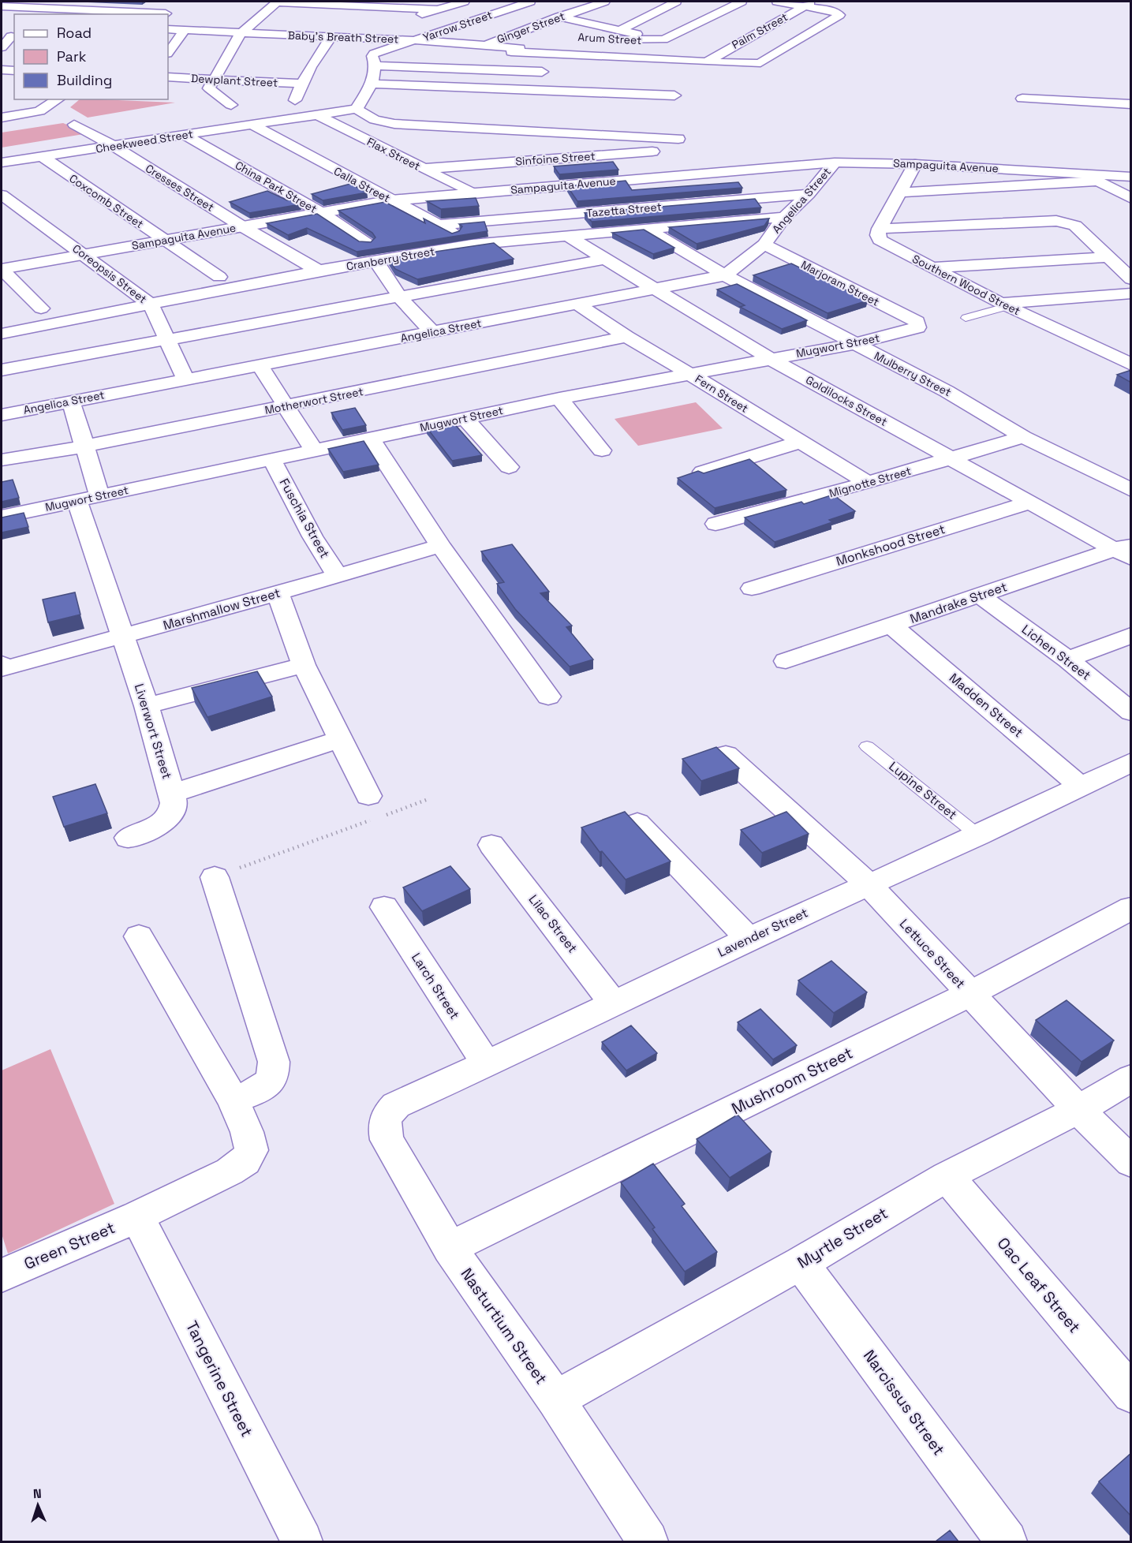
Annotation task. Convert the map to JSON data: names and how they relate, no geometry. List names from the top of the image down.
{
  "streets": {
    "street": [
      "Yarrow Street",
      "Ginger Street",
      "Palm Street",
      "Baby's Breath Street",
      "Arum Street",
      "Dewplant Street",
      "Cheekweed Street",
      "Flax Street",
      "Sinfoine Street",
      "Sampaguita Avenue",
      "Calla Street",
      "China Park Street",
      "Cresses Street",
      "Angelica Street",
      "Coxcomb Street",
      "Tazetta Street",
      "Cranberry Street",
      "Coreopsis Street",
      "Marjoram Street",
      "Southern Wood Street",
      "Mugwort Street",
      "Mulberry Street",
      "Fern Street",
      "Motherwort Street",
      "Goldilocks Street",
      "Mignotte Street",
      "Fuschia Street",
      "Monkshood Street",
      "Mandrake Street",
      "Marshmallow Street",
      "Lichen Street",
      "Madden Street",
      "Liverwort Street",
      "Lilac Street",
      "Lavender Street",
      "Lettuce Street",
      "Larch Street",
      "Mushroom Street",
      "Myrtle Street",
      "Green Street",
      "Oac Leaf Street",
      "Nasturtium Street",
      "Tangerine Street",
      "Narcissus Street"
    ],
    "lane": ["Lupine Street"]
  },
  "crossings": [
    ["Yarrow Street", "Baby's Breath Street"],
    ["Yarrow Street", "Sinfoine Street"],
    ["Ginger Street", "Baby's Breath Street"],
    ["Palm Street", "Baby's Breath Street"],
    ["Cheekweed Street", "Flax Street"],
    ["Cheekweed Street", "Calla Street"],
    ["Cheekweed Street", "China Park Street"],
    ["Cheekweed Street", "Cresses Street"],
    ["Cheekweed Street", "Coxcomb Street"],
    ["Flax Street", "Sinfoine Street"],
    ["Flax Street", "Sampaguita Avenue"],
    ["Sampaguita Avenue", "Calla Street"],
    ["Sampaguita Avenue", "China Park Street"],
    ["Sampaguita Avenue", "Cresses Street"],
    ["Sampaguita Avenue", "Angelica Street"],
    ["Sampaguita Avenue", "Coxcomb Street"],
    ["Sampaguita Avenue", "Coreopsis Street"],
    ["Calla Street", "Tazetta Street"],
    ["Calla Street", "Cranberry Street"],
    ["Cresses Street", "Cranberry Street"],
    ["Angelica Street", "Tazetta Street"],
    ["Angelica Street", "Cranberry Street"],
    ["Angelica Street", "Coreopsis Street"],
    ["Angelica Street", "Marjoram Street"],
    ["Angelica Street", "Mulberry Street"],
    ["Angelica Street", "Fern Street"],
    ["Angelica Street", "Goldilocks Street"],
    ["Cranberry Street", "Coreopsis Street"],
    ["Cranberry Street", "Mulberry Street"],
    ["Cranberry Street", "Goldilocks Street"],
    ["Marjoram Street", "Mugwort Street"],
    ["Mugwort Street", "Mulberry Street"],
    ["Mugwort Street", "Fern Street"],
    ["Mugwort Street", "Goldilocks Street"],
    ["Mugwort Street", "Fuschia Street"],
    ["Mugwort Street", "Liverwort Street"],
    ["Mulberry Street", "Mignotte Street"],
    ["Fern Street", "Motherwort Street"],
    ["Fern Street", "Mignotte Street"],
    ["Goldilocks Street", "Mignotte Street"],
    ["Goldilocks Street", "Monkshood Street"],
    ["Goldilocks Street", "Mandrake Street"],
    ["Fuschia Street", "Marshmallow Street"],
    ["Mandrake Street", "Lichen Street"],
    ["Mandrake Street", "Madden Street"],
    ["Marshmallow Street", "Liverwort Street"],
    ["Madden Street", "Lavender Street"],
    ["Lupine Street", "Lavender Street"],
    ["Lilac Street", "Lavender Street"],
    ["Lavender Street", "Lettuce Street"],
    ["Lavender Street", "Larch Street"],
    ["Lavender Street", "Nasturtium Street"],
    ["Lettuce Street", "Mushroom Street"],
    ["Lettuce Street", "Myrtle Street"],
    ["Mushroom Street", "Nasturtium Street"],
    ["Myrtle Street", "Oac Leaf Street"],
    ["Myrtle Street", "Nasturtium Street"],
    ["Myrtle Street", "Narcissus Street"],
    ["Green Street", "Tangerine Street"]
  ],
  "legend": ["Road", "Park", "Building"],
  "north": "top"
}
